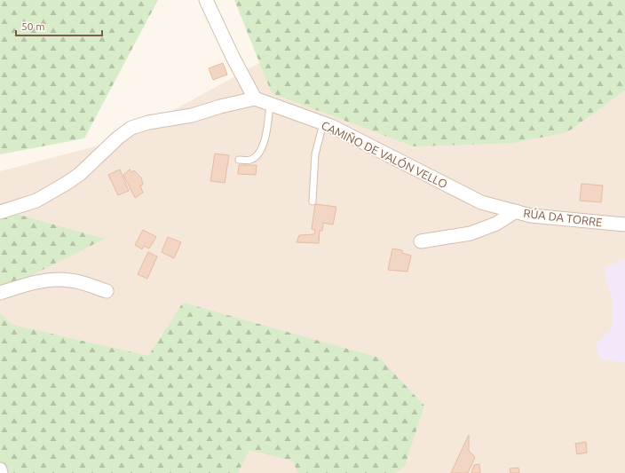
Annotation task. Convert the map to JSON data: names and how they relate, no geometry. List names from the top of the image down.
{
  "streets": {
    "street": ["CAMIÑO DE VALÓN VELLO", "RÚA DA TORRE"]
  },
  "crossings": [
    ["CAMIÑO DE VALÓN VELLO", "RÚA DA TORRE"]
  ],
  "scale_bar": "50 m"
}
